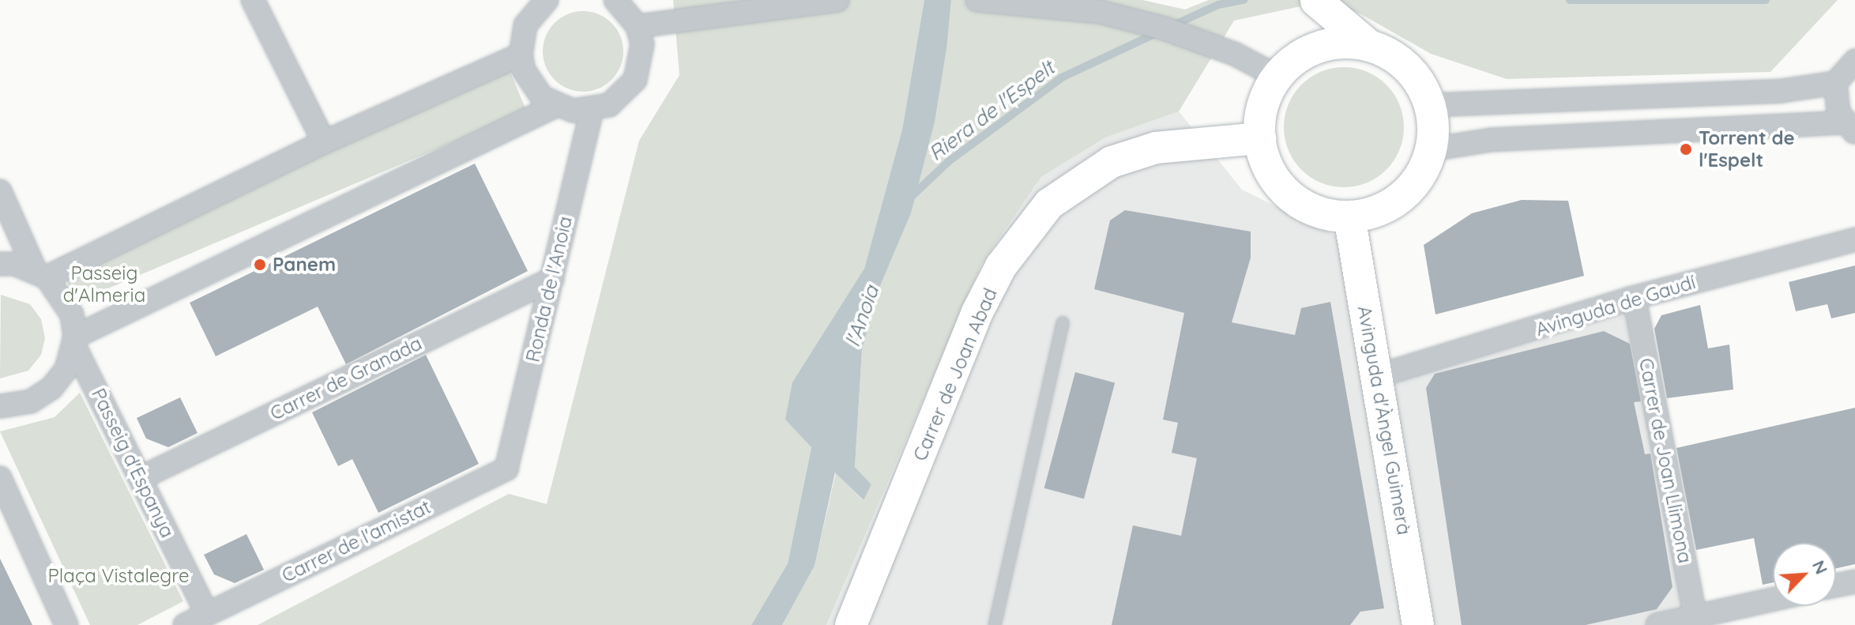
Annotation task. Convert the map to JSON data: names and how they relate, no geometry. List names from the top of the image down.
{
  "streets": {
    "street": [
      "Ronda de l'Anoia",
      "Avinguda de Gaudí",
      "Carrer de Joan Abad",
      "Carrer de Granada",
      "Avinguda d'Àngel Guimerà",
      "Carrer de Joan Llimona",
      "Passeig d'Espanya",
      "Carrer de l'amistat"
    ]
  },
  "crossings": [
    ["Ronda de l'Anoia", "Carrer de Granada"],
    ["Ronda de l'Anoia", "Carrer de l'amistat"],
    ["Avinguda de Gaudí", "Avinguda d'Àngel Guimerà"],
    ["Avinguda de Gaudí", "Carrer de Joan Llimona"],
    ["Carrer de Joan Abad", "Avinguda d'Àngel Guimerà"],
    ["Carrer de Granada", "Passeig d'Espanya"],
    ["Passeig d'Espanya", "Carrer de l'amistat"]
  ],
  "water": ["Riera de l'Espelt", "l'Anoia"],
  "parks": ["Passeig d'Almeria", "Plaça Vistalegre"],
  "places": ["Torrent de l'Espelt", "Panem"],
  "north": "top right"
}
